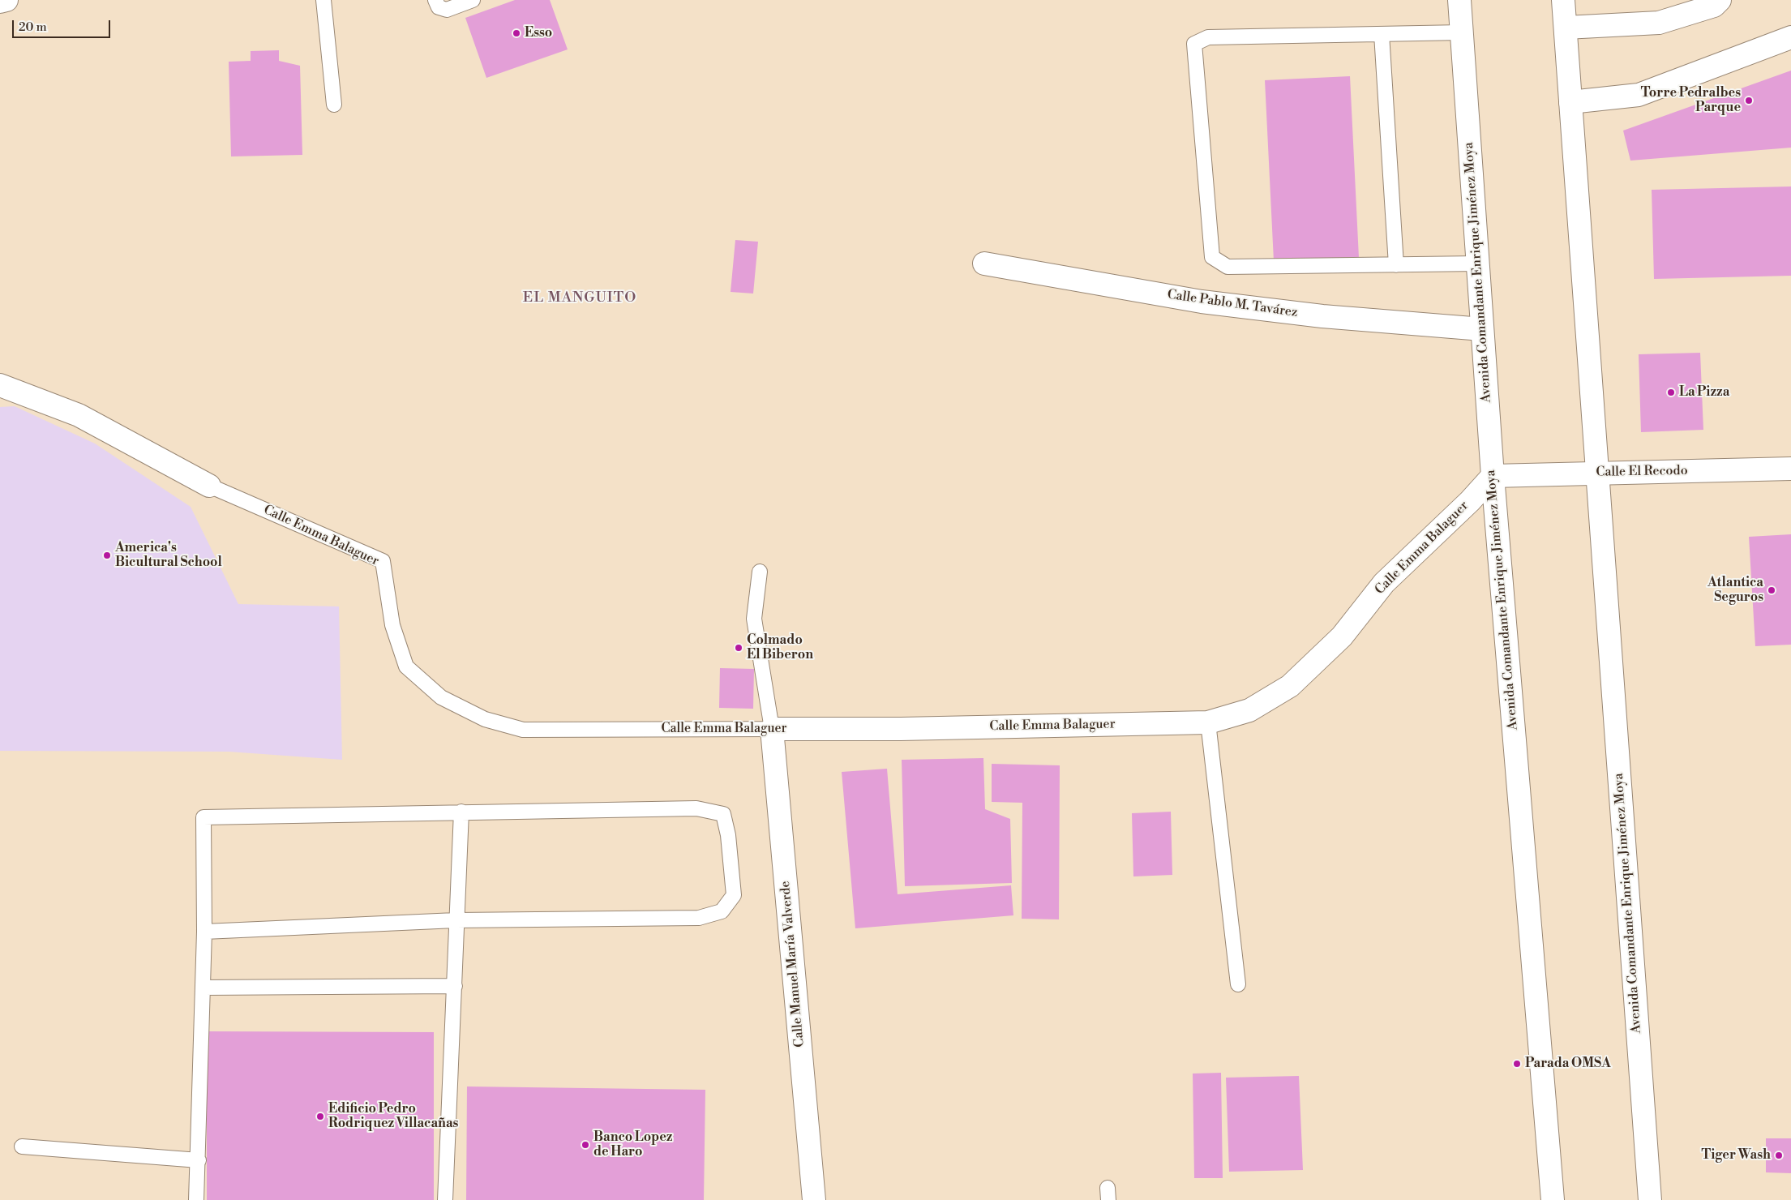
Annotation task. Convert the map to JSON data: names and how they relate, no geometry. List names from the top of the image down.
{
  "streets": {
    "street": [
      "Avenida Comandante Enrique Jiménez Moya",
      "Calle Pablo M. Tavárez",
      "Calle El Recodo",
      "Calle Emma Balaguer",
      "Calle Manuel María Valverde"
    ]
  },
  "crossings": [
    ["Avenida Comandante Enrique Jiménez Moya", "Calle Pablo M. Tavárez"],
    ["Avenida Comandante Enrique Jiménez Moya", "Calle El Recodo"],
    ["Avenida Comandante Enrique Jiménez Moya", "Calle Emma Balaguer"],
    ["Calle El Recodo", "Calle Emma Balaguer"],
    ["Calle Emma Balaguer", "Calle Manuel María Valverde"]
  ],
  "districts": ["EL MANGUITO"],
  "places": [
    "Esso",
    "Torre Pedralbes Parque",
    "La Pizza",
    "America's Bicultural School",
    "Atlantica Seguros",
    "Colmado El Biberon",
    "Parada OMSA",
    "Edificio Pedro Rodriquez Villacañas",
    "Banco Lopez de Haro",
    "Tiger Wash"
  ],
  "scale_bar": "20 m"
}
